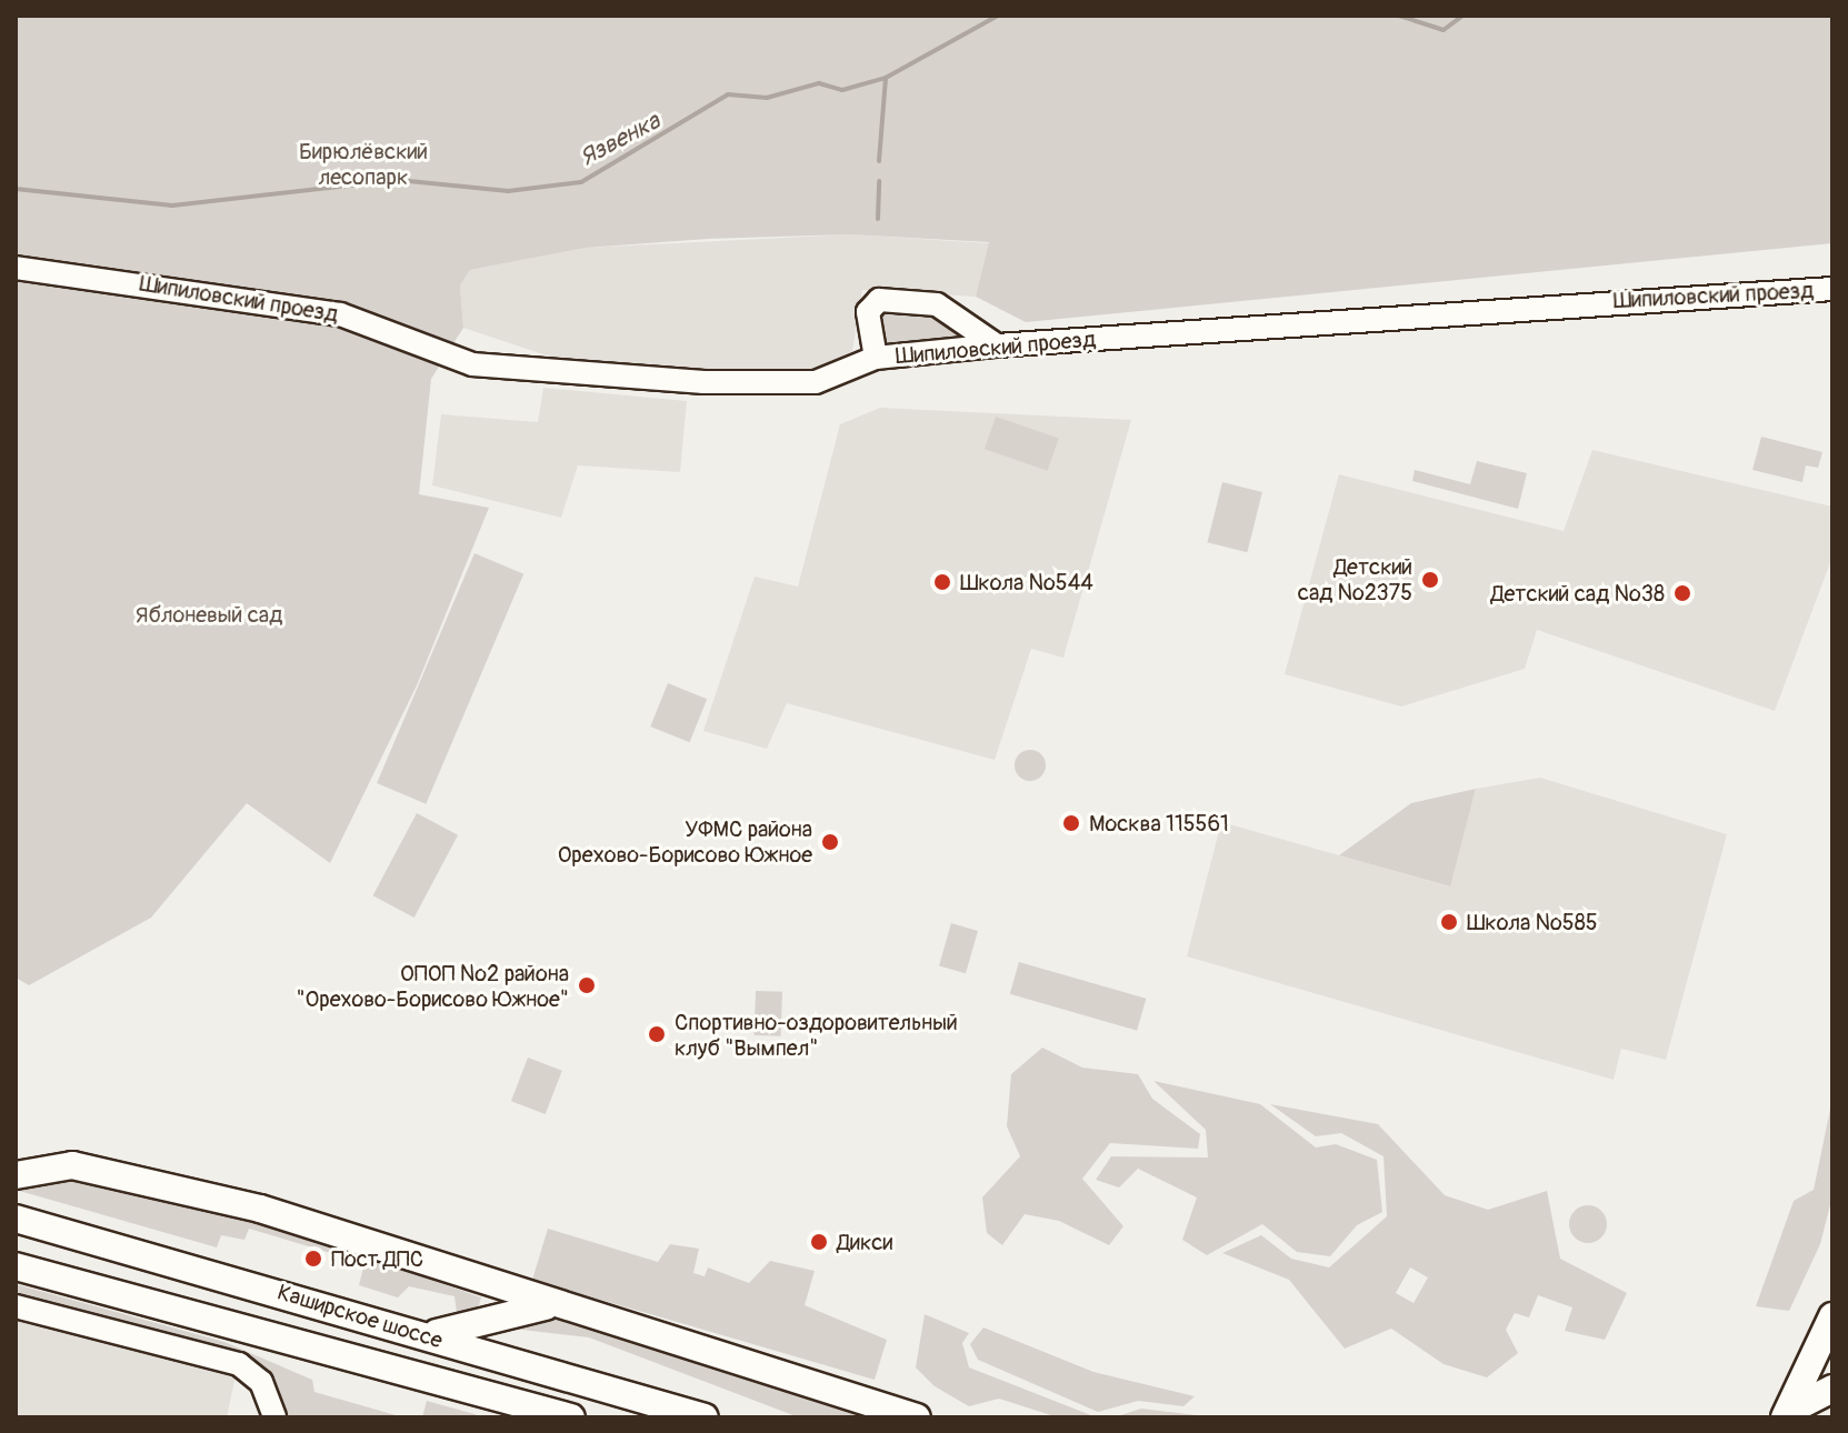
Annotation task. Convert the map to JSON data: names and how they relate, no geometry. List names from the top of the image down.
{
  "streets": {
    "main road": ["Каширское шоссе"],
    "street": ["Шипиловский проезд"]
  },
  "water": ["Язвенка"],
  "parks": ["Бирюлёвский лесопарк", "Яблоневый сад"],
  "places": [
    "Детский сад №2375",
    "Школа №544",
    "Детский сад №38",
    "Москва 115561",
    "УФМС района Орехово-Борисово Южное",
    "Школа №585",
    "ОПОП №2 района \"Орехово-Борисово Южное\"",
    "Спортивно-оздоровительный клуб \"Вымпел\"",
    "Дикси",
    "Пост ДПС"
  ]
}
